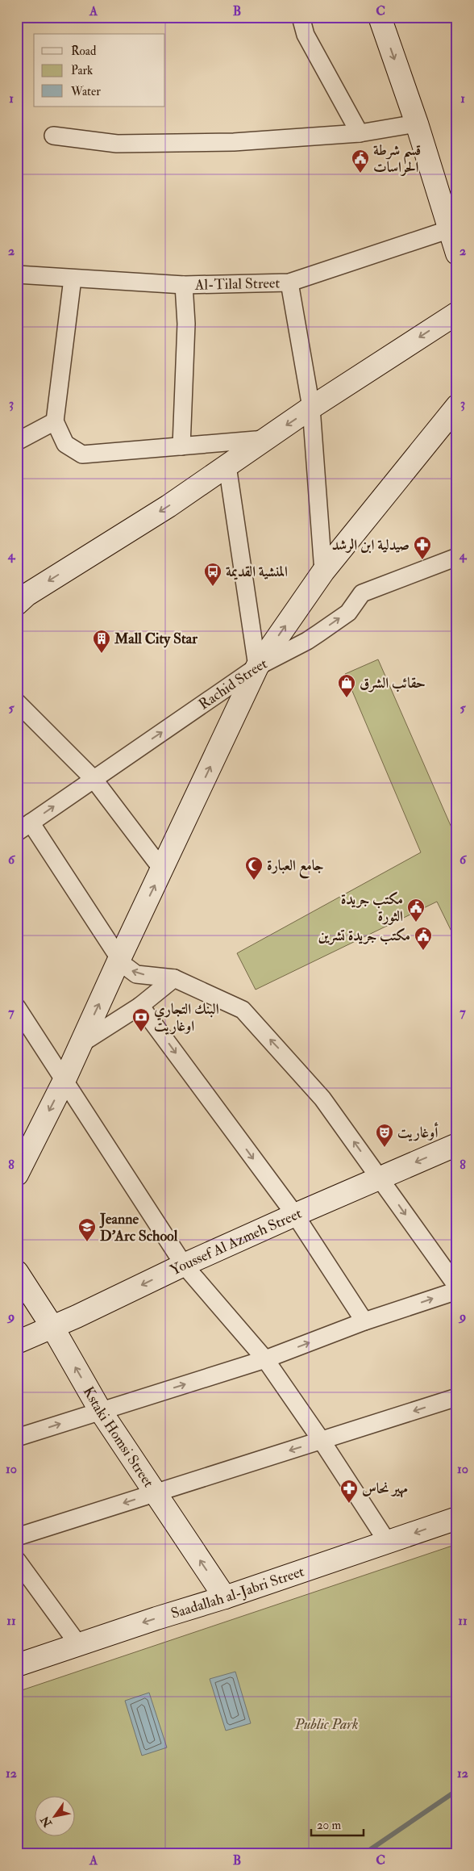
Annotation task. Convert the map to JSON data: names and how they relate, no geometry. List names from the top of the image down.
{
  "streets": {
    "main road": ["Youssef Al Azmeh Street", "Kstaki Homsi Street", "Saadallah al-Jabri Street"],
    "street": ["Al-Tilal Street", "Rachid Street"]
  },
  "crossings": [
    ["Youssef Al Azmeh Street", "Kstaki Homsi Street"],
    ["Kstaki Homsi Street", "Saadallah al-Jabri Street"]
  ],
  "one_way": [
    "Rachid Street",
    "Youssef Al Azmeh Street",
    "Kstaki Homsi Street",
    "Saadallah al-Jabri Street"
  ],
  "parks": ["Public Park"],
  "places": {
    "public building": ["قسم شرطة الحراسات", "مكتب جريدة الثورة", "مكتب جريدة تشرين"],
    "pharmacy": ["صيدلية ابن الرشد", "مهير نحاس"],
    "bus stop": ["المنشية القديمة"],
    "building": ["Mall City Star"],
    "shop": ["حقائب الشرق"],
    "mosque": ["جامع العبارة"],
    "bank": ["البنك التجاري اوغاريت"],
    "theatre": ["أوغاريت"],
    "school or university": ["Jeanne D'Arc School"]
  },
  "legend": ["Road", "Park", "Water"],
  "scale_bar": "20 m",
  "north": "bottom left",
  "grid": {
    "columns": ["A", "B", "C"],
    "rows": [
      "1",
      "2",
      "3",
      "4",
      "5",
      "6",
      "7",
      "8",
      "9",
      "10",
      "11",
      "12"
    ]
  }
}
